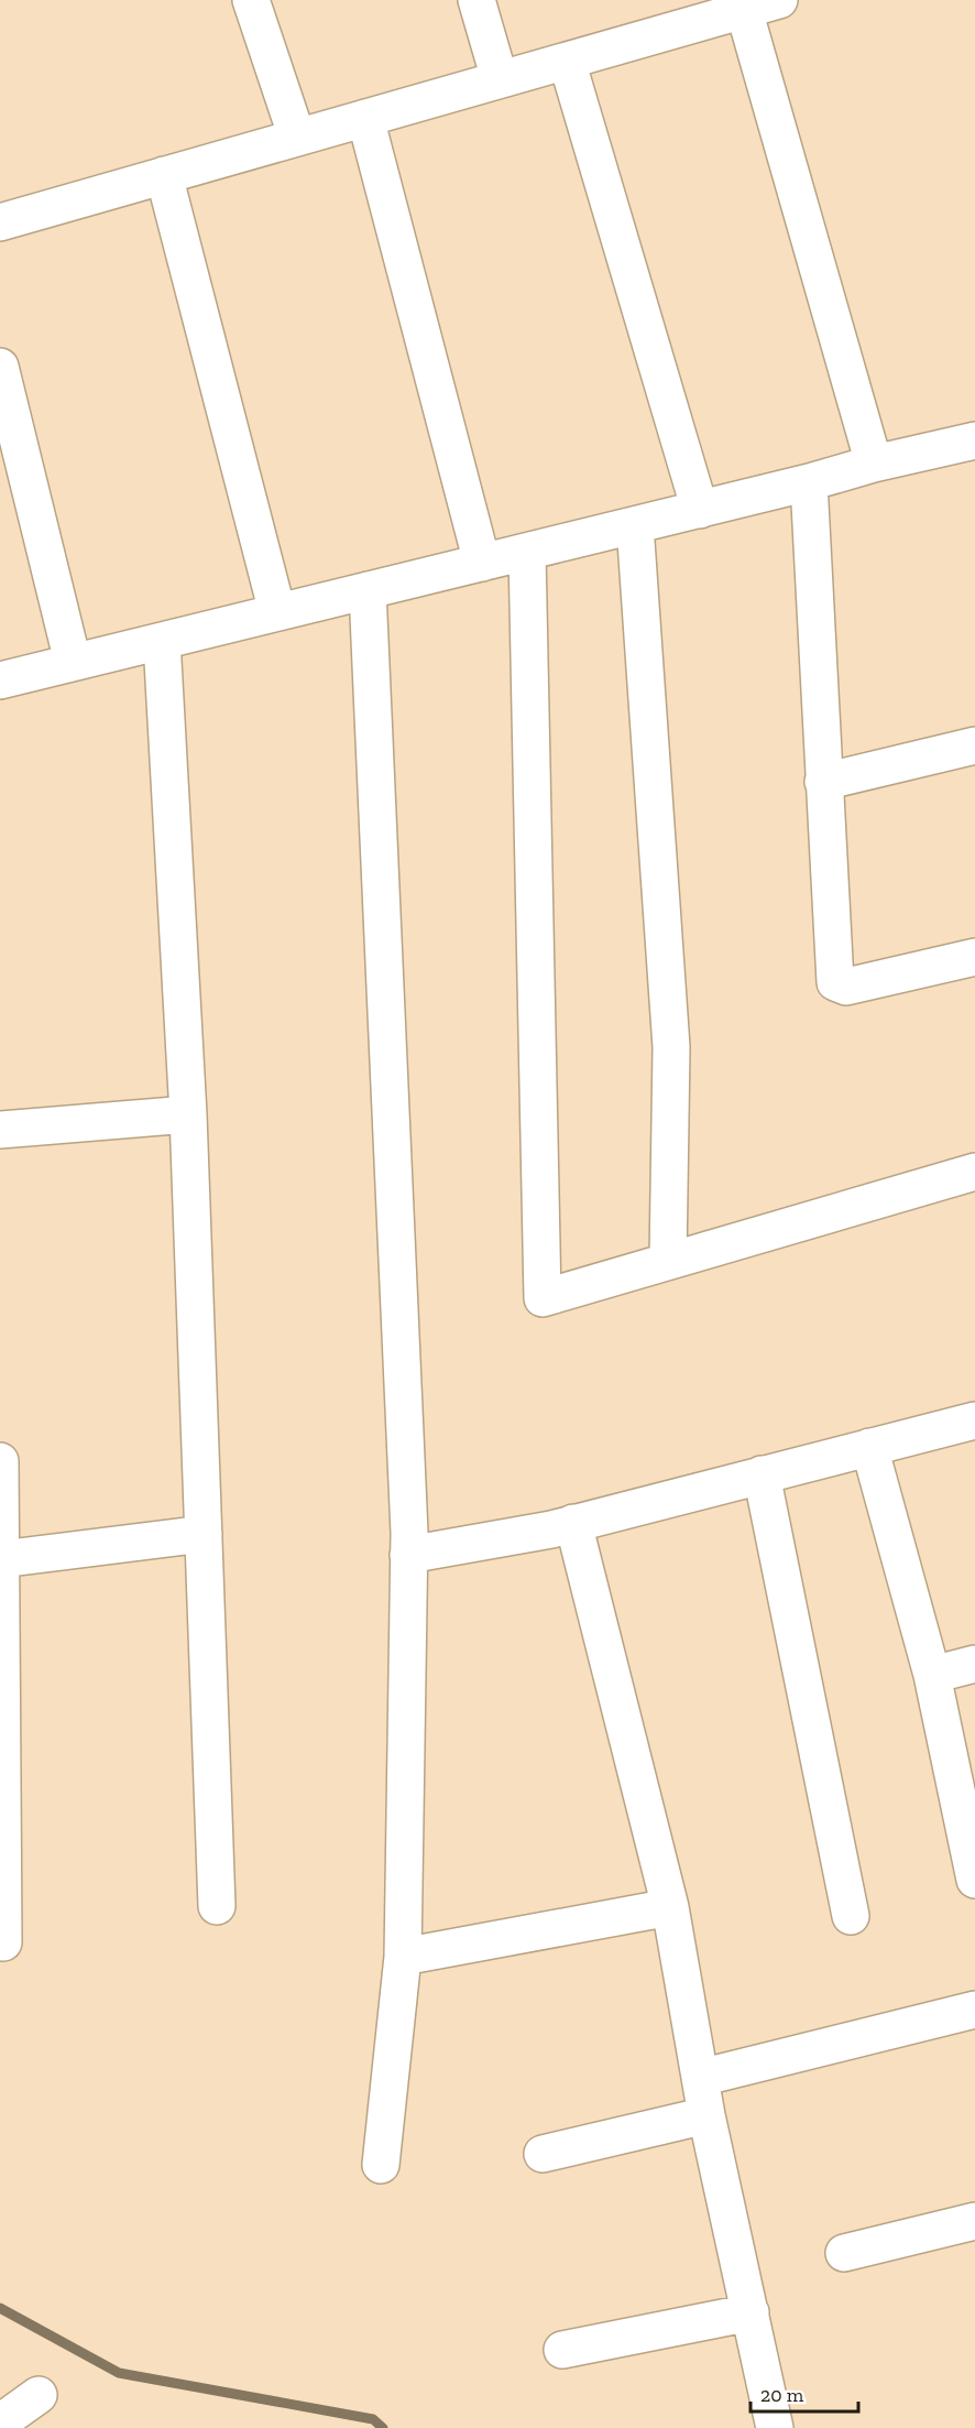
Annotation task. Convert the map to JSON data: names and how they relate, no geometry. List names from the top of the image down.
{
  "scale_bar": "20 m"
}
